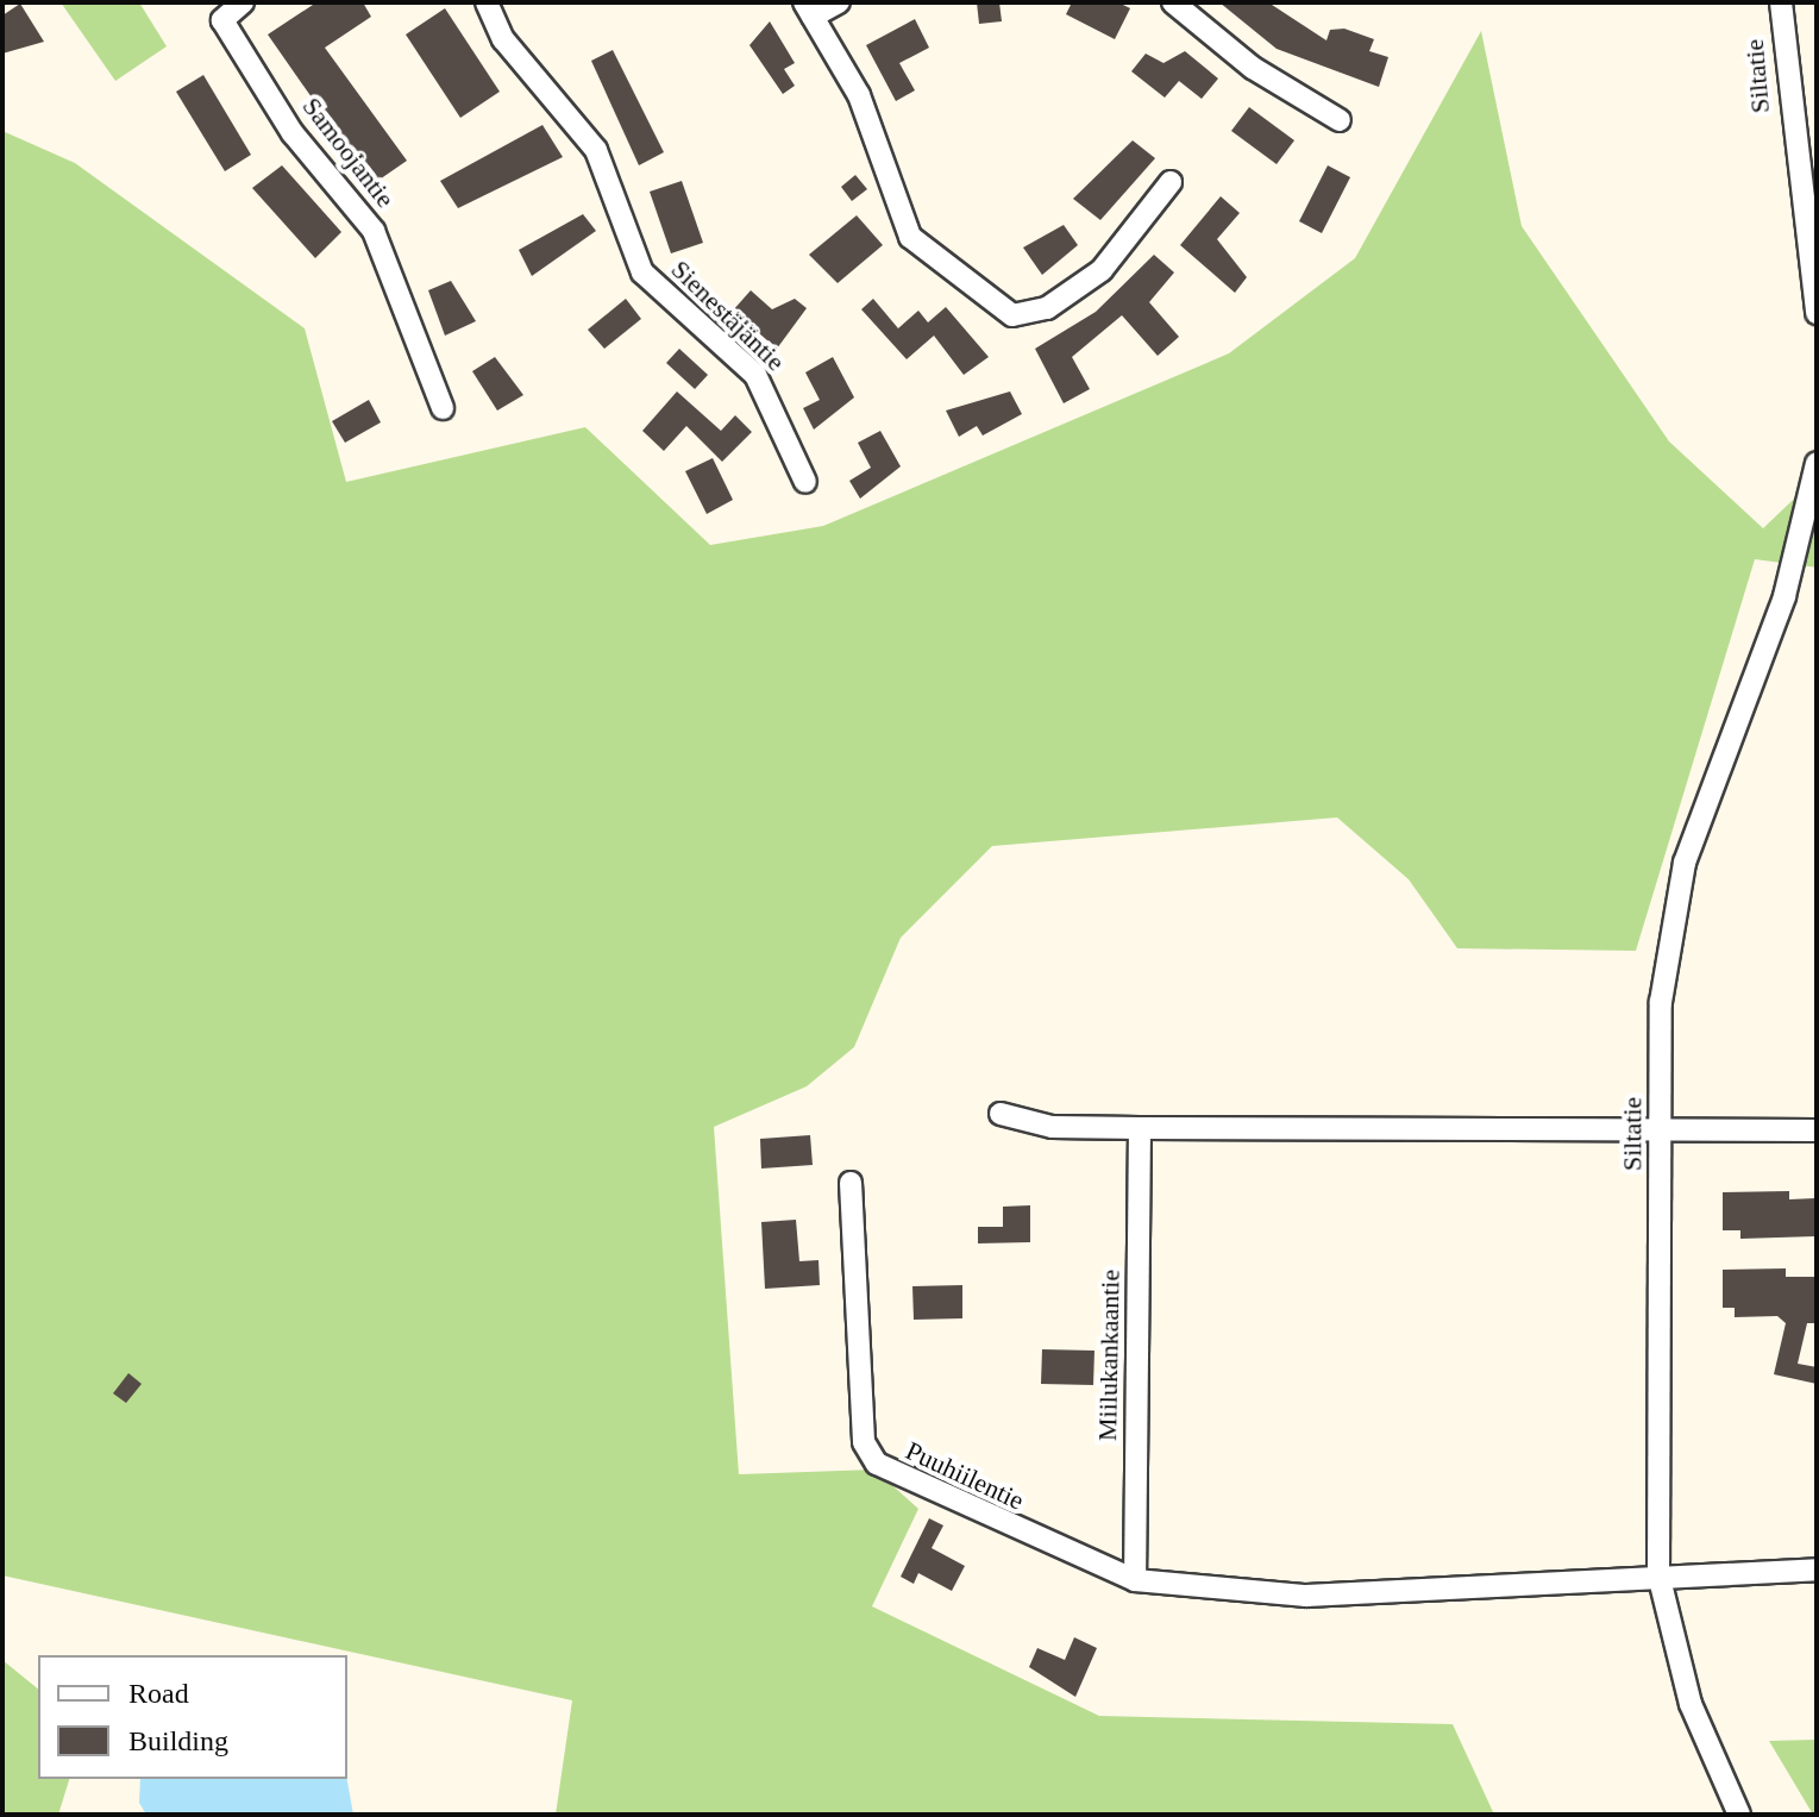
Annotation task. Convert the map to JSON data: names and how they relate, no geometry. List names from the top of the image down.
{
  "streets": {
    "street": [
      "Siltatie",
      "Samoojantie",
      "Sienestäjäntie",
      "Miilukankaantie",
      "Puuhiilentie"
    ]
  },
  "crossings": [
    ["Miilukankaantie", "Puuhiilentie"]
  ],
  "legend": ["Road", "Building"]
}
